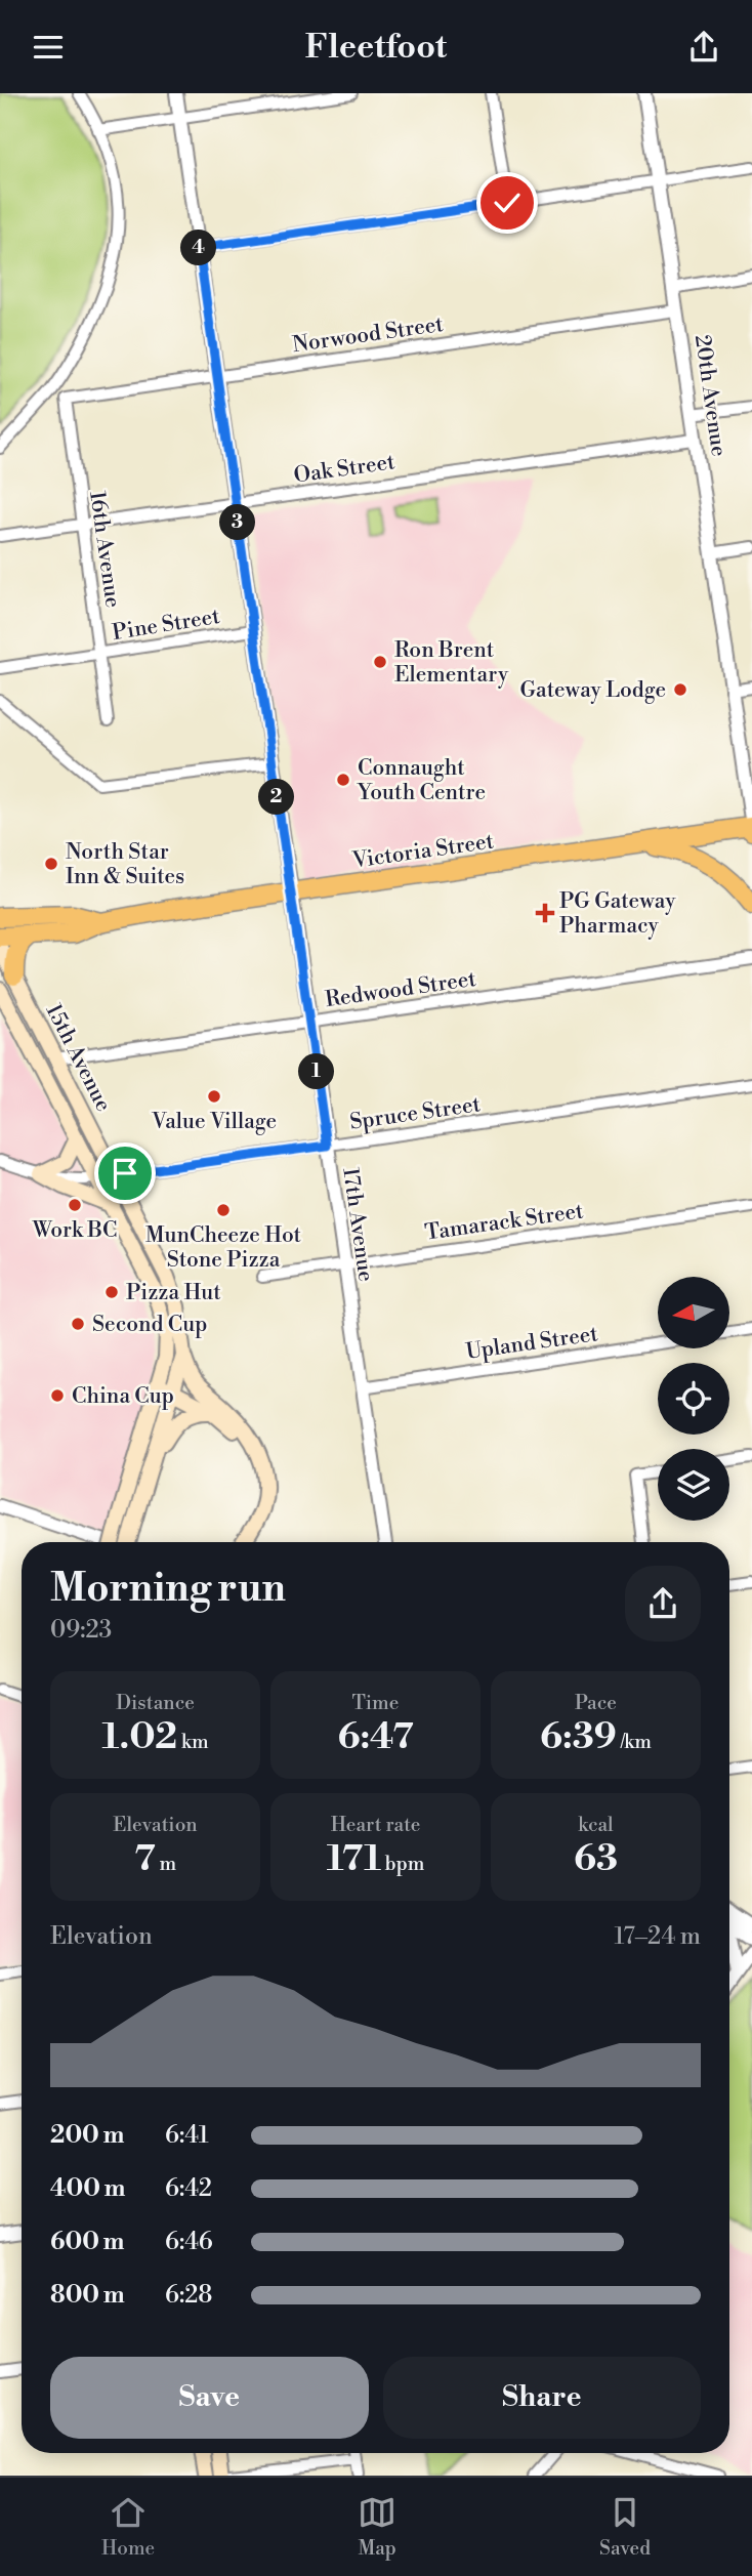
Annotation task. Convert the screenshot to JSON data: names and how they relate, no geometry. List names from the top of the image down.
{
  "streets": {
    "highway": ["Victoria Street"],
    "main road": ["15th Avenue"],
    "street": [
      "Norwood Street",
      "20th Avenue",
      "Oak Street",
      "16th Avenue",
      "Pine Street",
      "Redwood Street",
      "Spruce Street",
      "Tamarack Street",
      "17th Avenue",
      "Upland Street"
    ]
  },
  "crossings": [
    ["Norwood Street", "20th Avenue"],
    ["Norwood Street", "16th Avenue"],
    ["Norwood Street", "17th Avenue"],
    ["20th Avenue", "Oak Street"],
    ["20th Avenue", "Victoria Street"],
    ["Oak Street", "16th Avenue"],
    ["Oak Street", "17th Avenue"],
    ["16th Avenue", "Pine Street"],
    ["Pine Street", "17th Avenue"],
    ["Victoria Street", "17th Avenue"],
    ["Redwood Street", "15th Avenue"],
    ["Redwood Street", "17th Avenue"],
    ["15th Avenue", "Spruce Street"],
    ["Spruce Street", "17th Avenue"],
    ["Tamarack Street", "17th Avenue"],
    ["17th Avenue", "Upland Street"]
  ],
  "places": {
    "other": [
      "Ron Brent Elementary",
      "Gateway Lodge",
      "Connaught Youth Centre",
      "North Star Inn & Suites",
      "Value Village",
      "Work BC",
      "MunCheeze Hot Stone Pizza",
      "Pizza Hut",
      "Second Cup",
      "China Cup"
    ],
    "health": ["PG Gateway Pharmacy"]
  },
  "north": "left",
  "page": {
    "header": "Fleetfoot",
    "pins": [
      "4",
      "3",
      "2",
      "1"
    ],
    "heading": ["Morning run", "09:23"],
    "stats": [
      ["Distance", "1.02 km"],
      ["Time", "6:47"],
      ["Pace", "6:39 /km"],
      ["Elevation", "7 m"],
      ["Heart rate", "171 bpm"],
      ["kcal", "63"]
    ],
    "chart": ["Elevation", "17–24 m"],
    "list": [
      {
        "name": "200 m",
        "note": "6:41"
      },
      {
        "name": "400 m",
        "note": "6:42"
      },
      {
        "name": "600 m",
        "note": "6:46"
      },
      {
        "name": "800 m",
        "note": "6:28"
      }
    ],
    "buttons": ["Save", "Share"],
    "tabs": ["Home", "Map", "Saved"]
  }
}
